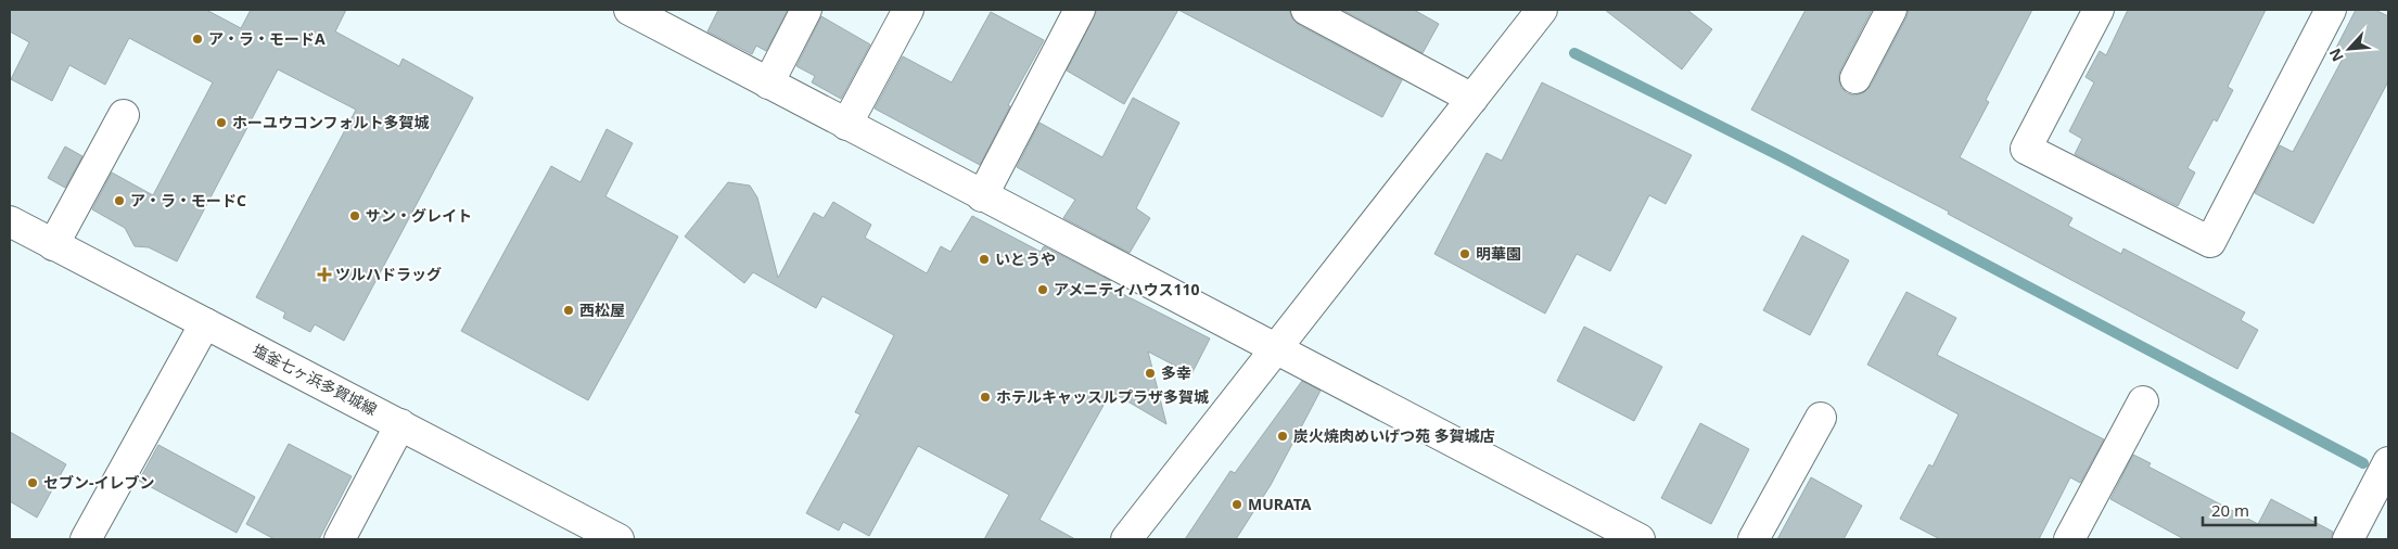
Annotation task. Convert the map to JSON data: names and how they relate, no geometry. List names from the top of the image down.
{
  "streets": {
    "street": ["塩釜七ヶ浜多賀城線"]
  },
  "places": {
    "other": [
      "ア・ラ・モードA",
      "ホーユウコンフォルト多賀城",
      "ア・ラ・モードC",
      "サン・グレイト",
      "明華園",
      "いとうや",
      "アメニティハウス110",
      "西松屋",
      "多幸",
      "ホテルキャッスルプラザ多賀城",
      "炭火焼肉めいげつ苑 多賀城店",
      "セブン-イレブン",
      "MURATA"
    ],
    "health": ["ツルハドラッグ"]
  },
  "scale_bar": "20 m",
  "north": "bottom left"
}
